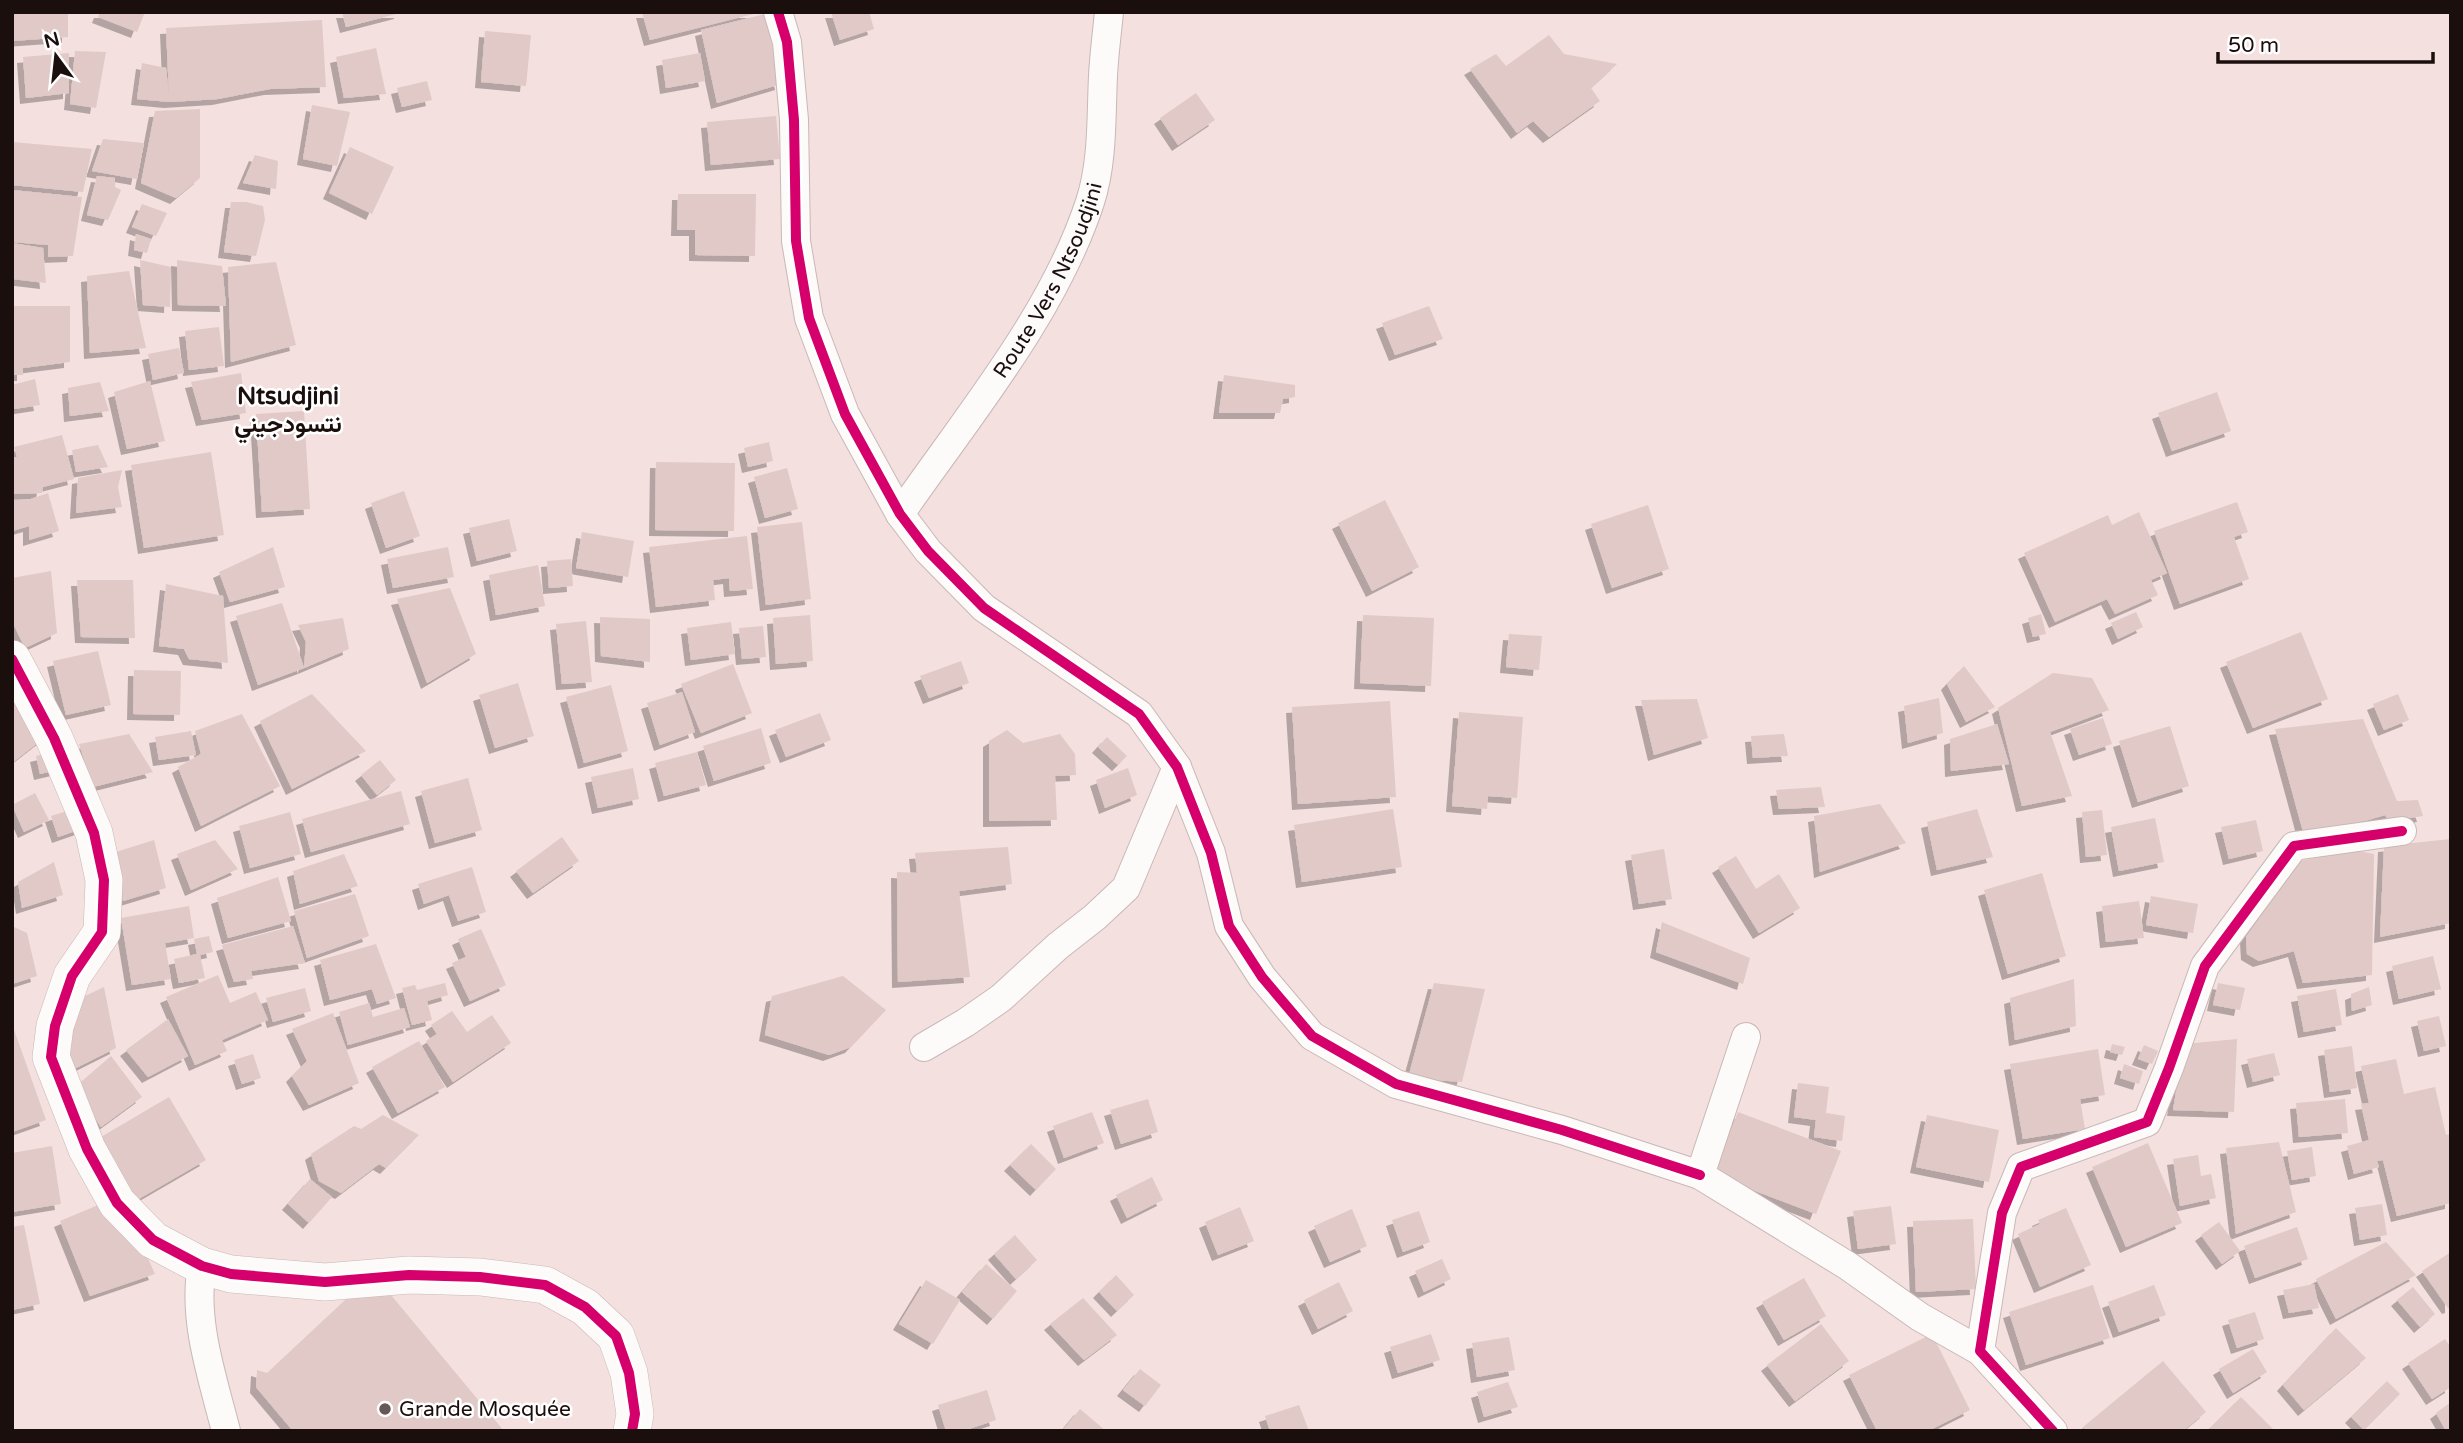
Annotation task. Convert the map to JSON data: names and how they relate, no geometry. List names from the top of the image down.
{
  "streets": {
    "street": ["Route Vers Ntsoudjini"]
  },
  "districts": ["Ntsudjini نتسودجيني"],
  "places": ["Grande Mosquée"],
  "scale_bar": "50 m",
  "north": "top"
}
